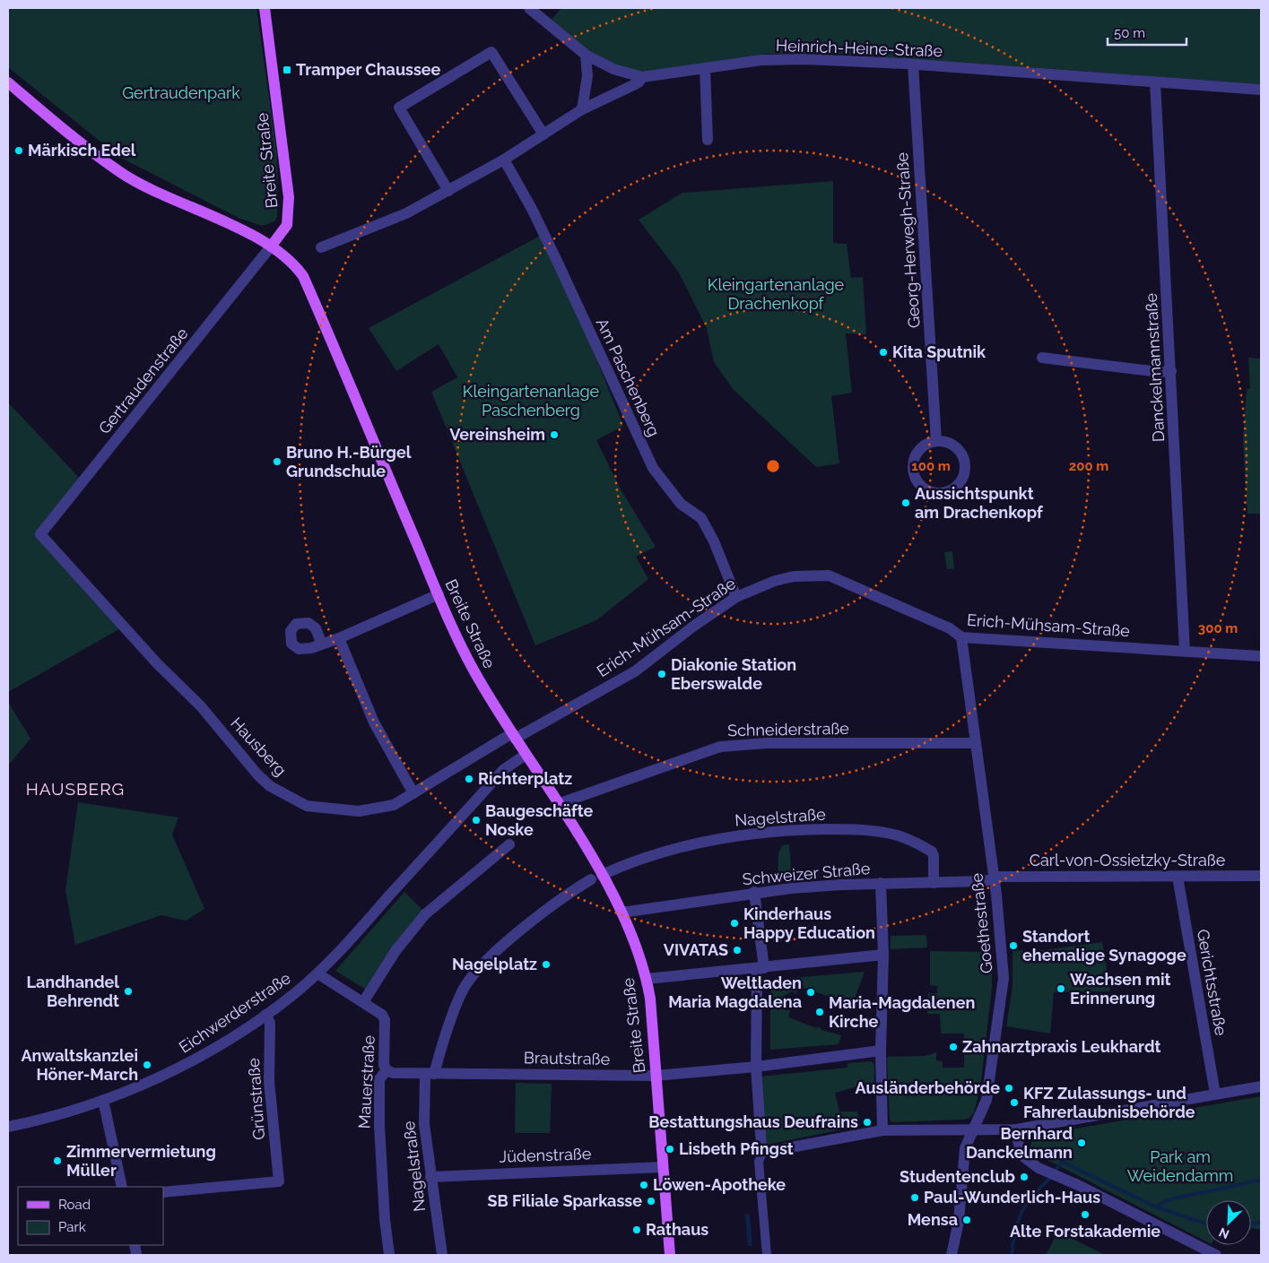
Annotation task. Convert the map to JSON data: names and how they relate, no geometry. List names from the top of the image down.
{
  "streets": {
    "main road": ["Breite Straße"],
    "street": [
      "Heinrich-Heine-Straße",
      "Georg-Herwegh-Straße",
      "Danckelmannstraße",
      "Am Paschenberg",
      "Gertraudenstraße",
      "Erich-Mühsam-Straße",
      "Schneiderstraße",
      "Hausberg",
      "Nagelstraße",
      "Carl-von-Ossietzky-Straße",
      "Schweizer Straße",
      "Goethestraße",
      "Gerichtsstraße",
      "Eichwerderstraße",
      "Brautstraße",
      "Mauerstraße",
      "Grünstraße",
      "Jüdenstraße"
    ]
  },
  "crossings": [
    ["Heinrich-Heine-Straße", "Georg-Herwegh-Straße"],
    ["Heinrich-Heine-Straße", "Danckelmannstraße"],
    ["Breite Straße", "Gertraudenstraße"],
    ["Breite Straße", "Erich-Mühsam-Straße"],
    ["Breite Straße", "Schneiderstraße"],
    ["Breite Straße", "Hausberg"],
    ["Breite Straße", "Nagelstraße"],
    ["Breite Straße", "Schweizer Straße"],
    ["Breite Straße", "Eichwerderstraße"],
    ["Breite Straße", "Brautstraße"],
    ["Breite Straße", "Jüdenstraße"],
    ["Danckelmannstraße", "Erich-Mühsam-Straße"],
    ["Am Paschenberg", "Erich-Mühsam-Straße"],
    ["Gertraudenstraße", "Hausberg"],
    ["Erich-Mühsam-Straße", "Hausberg"],
    ["Erich-Mühsam-Straße", "Goethestraße"],
    ["Schneiderstraße", "Goethestraße"],
    ["Nagelstraße", "Schweizer Straße"],
    ["Nagelstraße", "Brautstraße"],
    ["Nagelstraße", "Jüdenstraße"],
    ["Carl-von-Ossietzky-Straße", "Schweizer Straße"],
    ["Carl-von-Ossietzky-Straße", "Goethestraße"],
    ["Carl-von-Ossietzky-Straße", "Gerichtsstraße"],
    ["Schweizer Straße", "Goethestraße"],
    ["Eichwerderstraße", "Mauerstraße"],
    ["Eichwerderstraße", "Grünstraße"],
    ["Brautstraße", "Mauerstraße"]
  ],
  "districts": ["HAUSBERG"],
  "parks": [
    "Gertraudenpark",
    "Kleingartenanlage Drachenkopf",
    "Kleingartenanlage Paschenberg",
    "Park am Weidendamm"
  ],
  "places": {
    "transit": ["Tramper Chaussee"],
    "other": [
      "Märkisch Edel",
      "Kita Sputnik",
      "Vereinsheim",
      "Bruno H.-Bürgel Grundschule",
      "Aussichtspunkt am Drachenkopf",
      "Diakonie Station Eberswalde",
      "Richterplatz",
      "Baugeschäfte Noske",
      "Kinderhaus Happy Education",
      "Standort ehemalige Synagoge",
      "VIVATAS",
      "Nagelplatz",
      "Wachsen mit Erinnerung",
      "Landhandel Behrendt",
      "Weltladen Maria Magdalena",
      "Maria-Magdalenen Kirche",
      "Zahnarztpraxis Leukhardt",
      "Anwaltskanzlei Höner-March",
      "Ausländerbehörde",
      "KFZ Zulassungs- und Fahrerlaubnisbehörde",
      "Bestattungshaus Deufrains",
      "Bernhard Danckelmann",
      "Lisbeth Pfingst",
      "Zimmervermietung Müller",
      "Studentenclub",
      "Löwen-Apotheke",
      "Paul-Wunderlich-Haus",
      "SB Filiale Sparkasse",
      "Alte Forstakademie",
      "Mensa",
      "Rathaus"
    ]
  },
  "legend": ["Road", "Park"],
  "scale_bar": "50 m",
  "north": "bottom left",
  "rings": ["100 m", "200 m", "300 m"]
}
